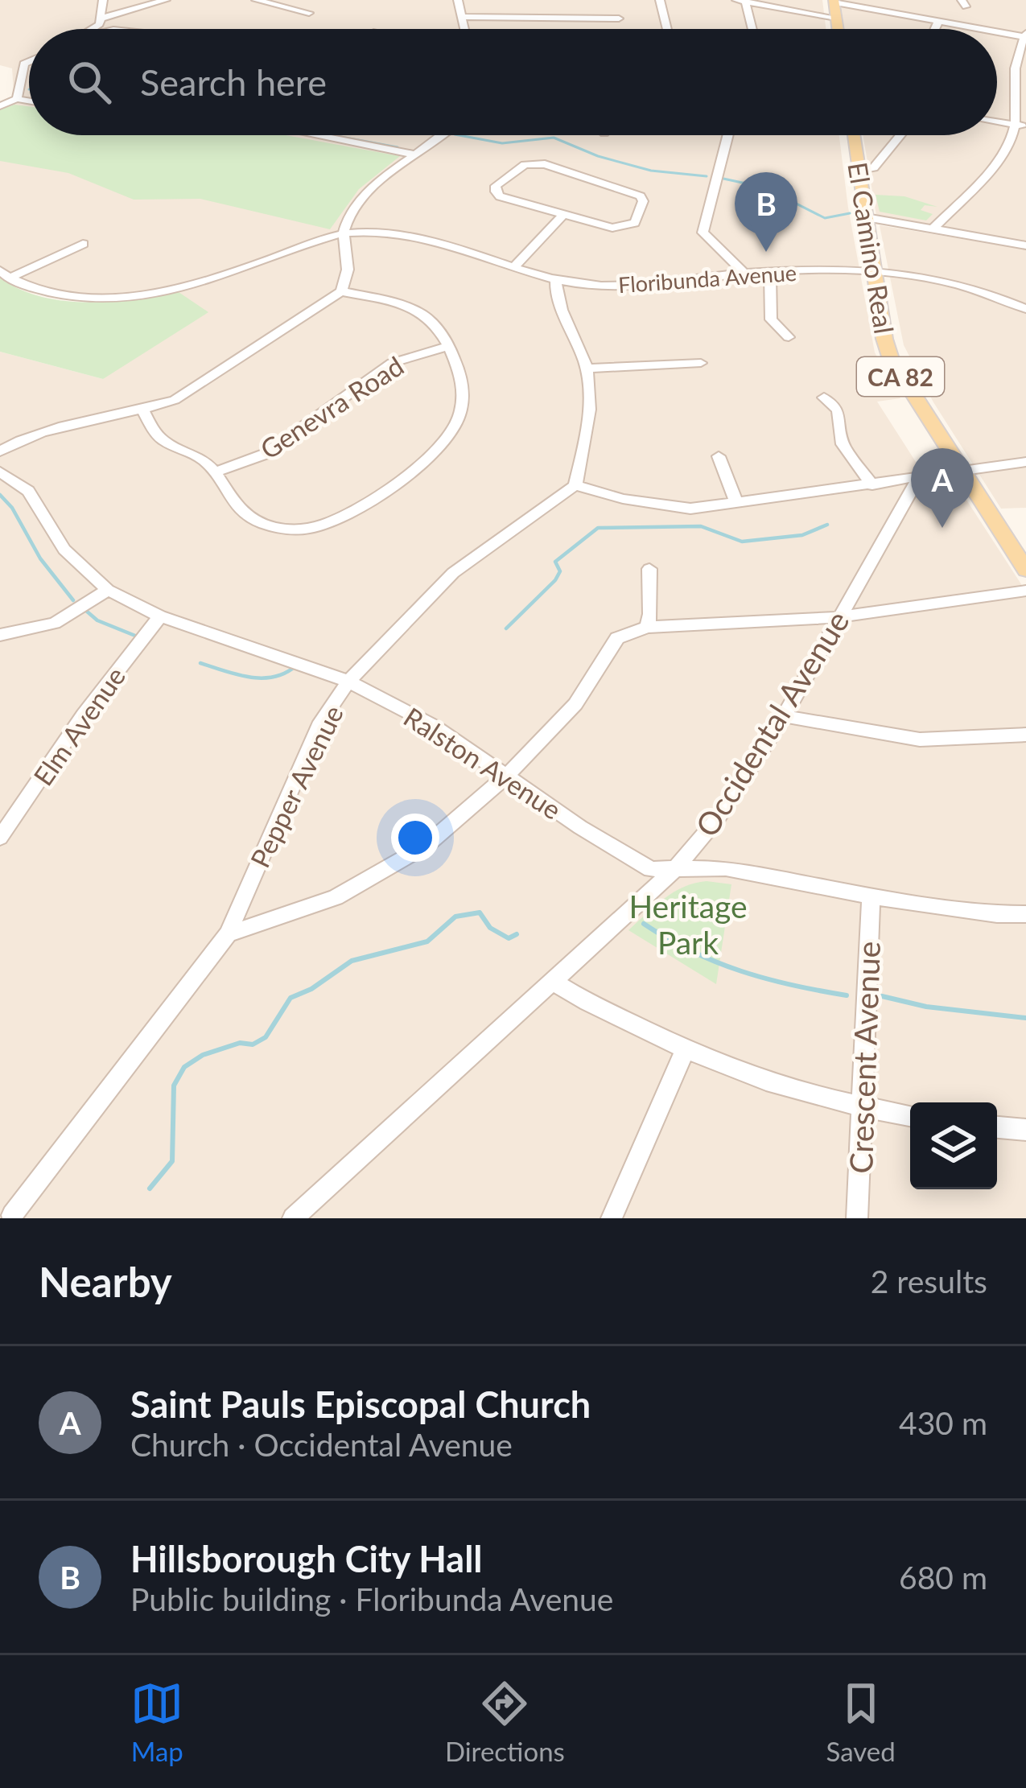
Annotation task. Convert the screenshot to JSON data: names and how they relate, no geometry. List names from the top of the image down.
{
  "streets": {
    "main road": ["El Camino Real", "CA 82"],
    "street": [
      "Floribunda Avenue",
      "Genevra Road",
      "Occidental Avenue",
      "Elm Avenue",
      "Ralston Avenue",
      "Pepper Avenue",
      "Crescent Avenue"
    ]
  },
  "crossings": [
    ["El Camino Real", "Floribunda Avenue"],
    ["Occidental Avenue", "Ralston Avenue"],
    ["Elm Avenue", "Ralston Avenue"],
    ["Ralston Avenue", "Pepper Avenue"],
    ["Ralston Avenue", "Crescent Avenue"]
  ],
  "parks": ["Heritage Park"],
  "page": {
    "search": "Search here",
    "pins": ["B", "A"],
    "heading": ["Nearby", "2 results"],
    "list": [
      {
        "mark": "A",
        "name": "Saint Pauls Episcopal Church",
        "note": "Church · Occidental Avenue",
        "value": "430 m"
      },
      {
        "mark": "B",
        "name": "Hillsborough City Hall",
        "note": "Public building · Floribunda Avenue",
        "value": "680 m"
      }
    ],
    "nav": ["Map", "Directions", "Saved"]
  }
}
